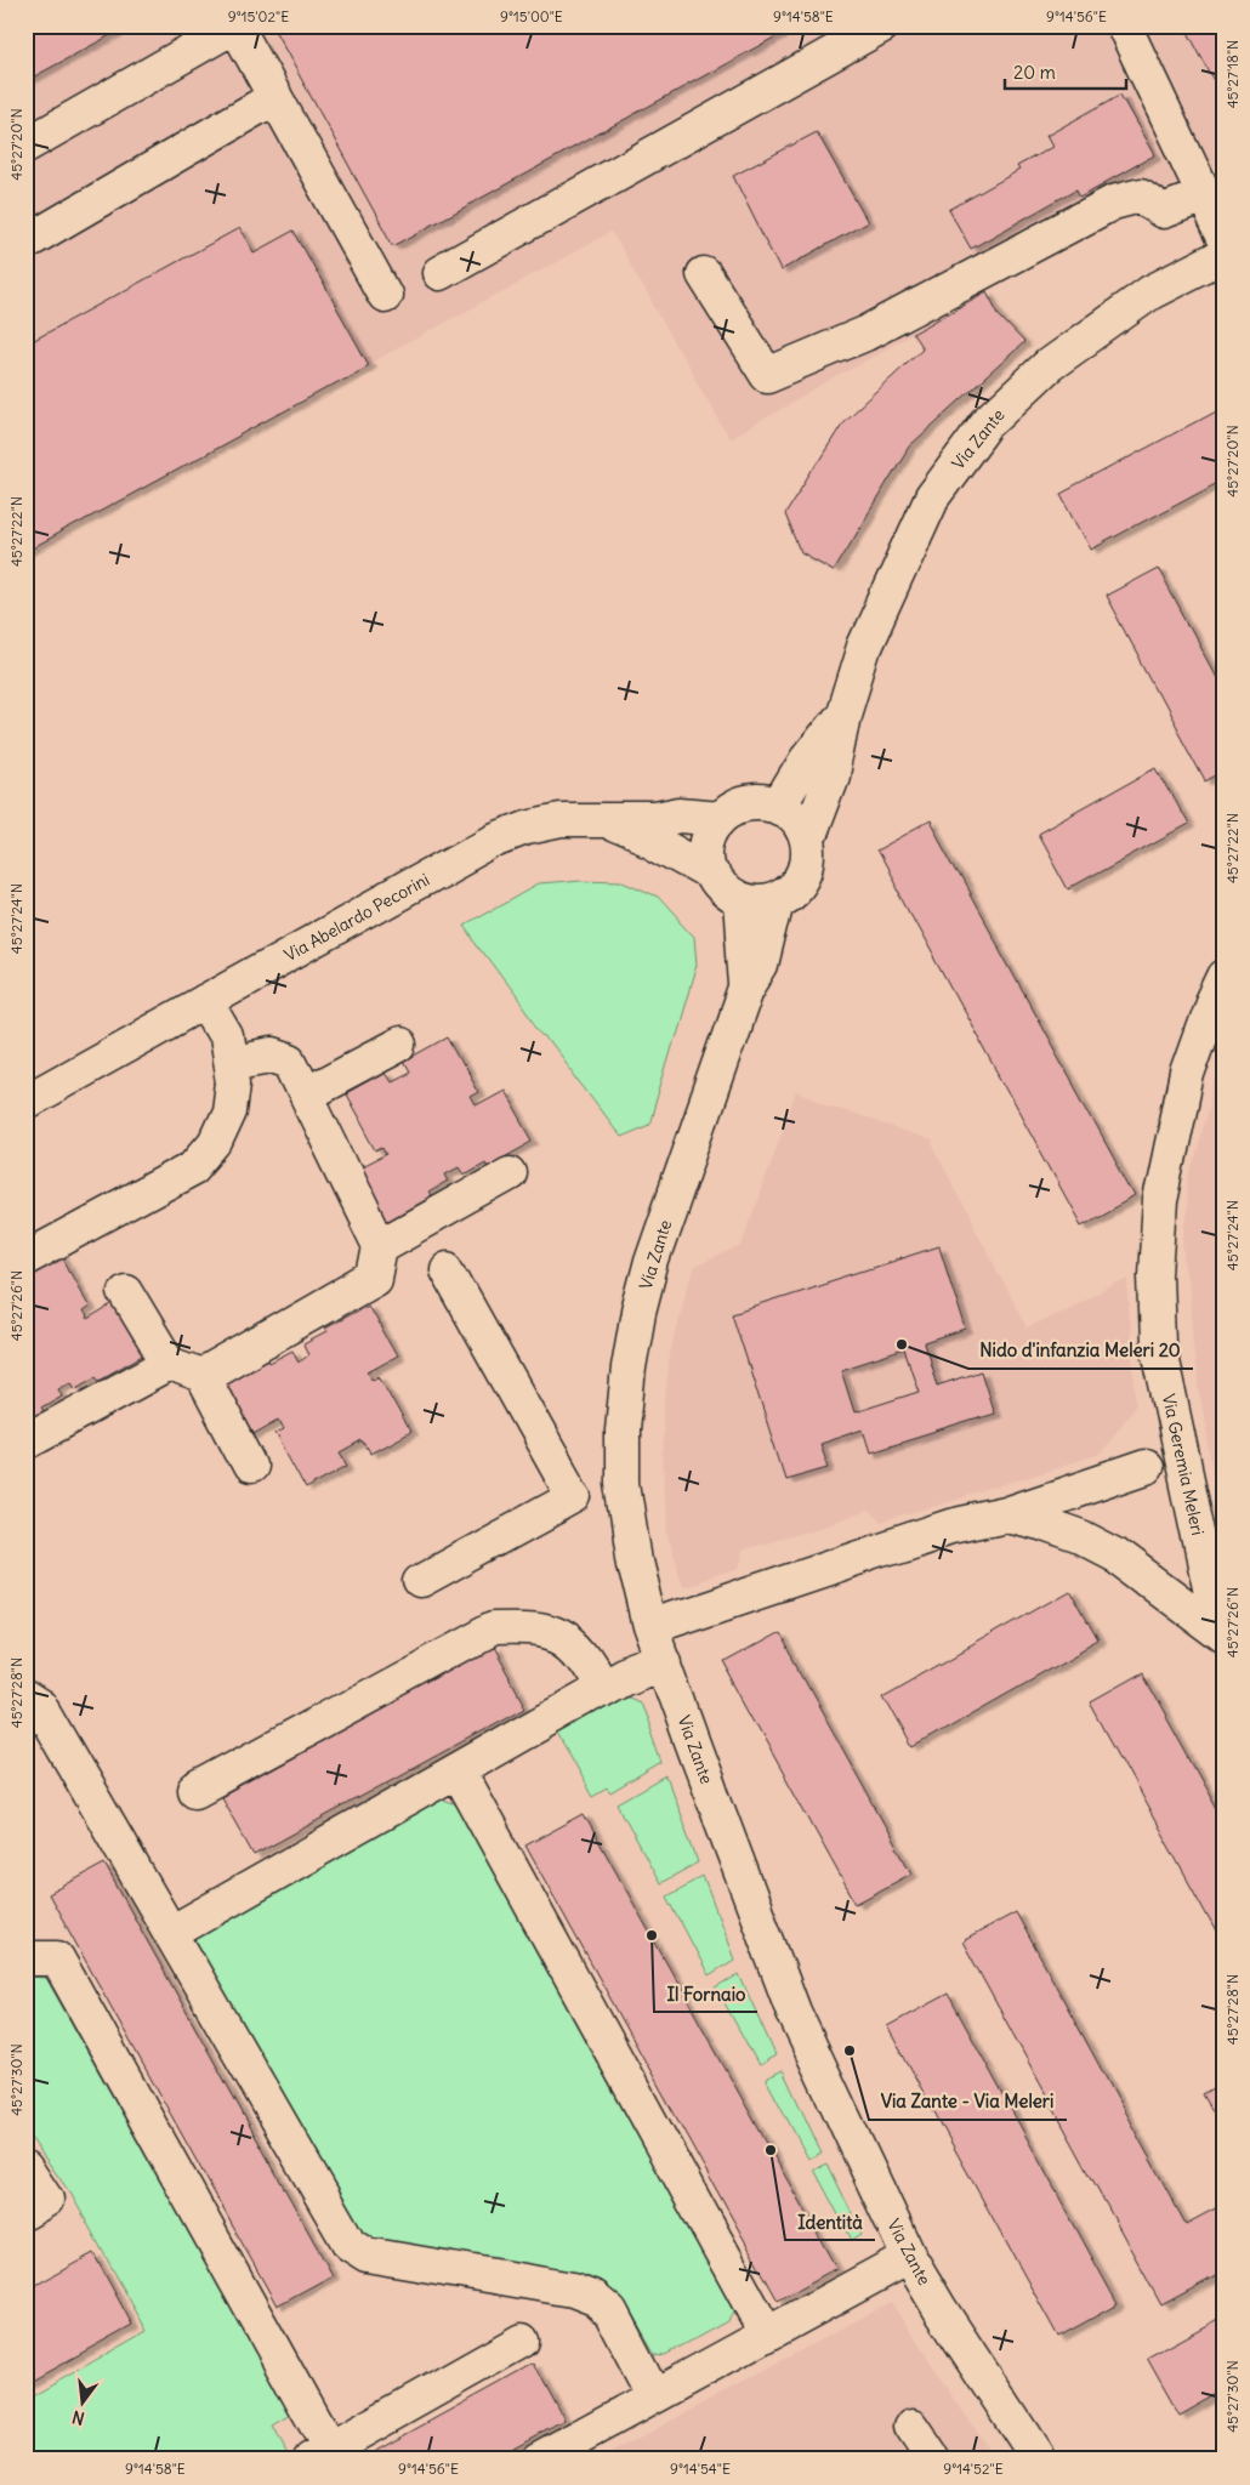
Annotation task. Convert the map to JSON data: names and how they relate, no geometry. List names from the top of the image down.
{
  "streets": {
    "street": ["Via Zante", "Via Abelardo Pecorini", "Via Geremia Meleri"]
  },
  "crossings": [
    ["Via Zante", "Via Abelardo Pecorini"],
    ["Via Zante", "Via Geremia Meleri"]
  ],
  "places": [
    "Nido d'infanzia Meleri 20",
    "Il Fornaio",
    "Via Zante - Via Meleri",
    "Identità"
  ],
  "scale_bar": "20 m",
  "north": "bottom",
  "coordinates": [
    "9°15'02\"E",
    "9°15'00\"E",
    "9°14'58\"E",
    "9°14'56\"E",
    "45°27'18\"N",
    "45°27'20\"N",
    "45°27'22\"N",
    "45°27'24\"N",
    "45°27'26\"N",
    "45°27'28\"N",
    "45°27'30\"N",
    "9°14'54\"E",
    "9°14'52\"E"
  ]
}
